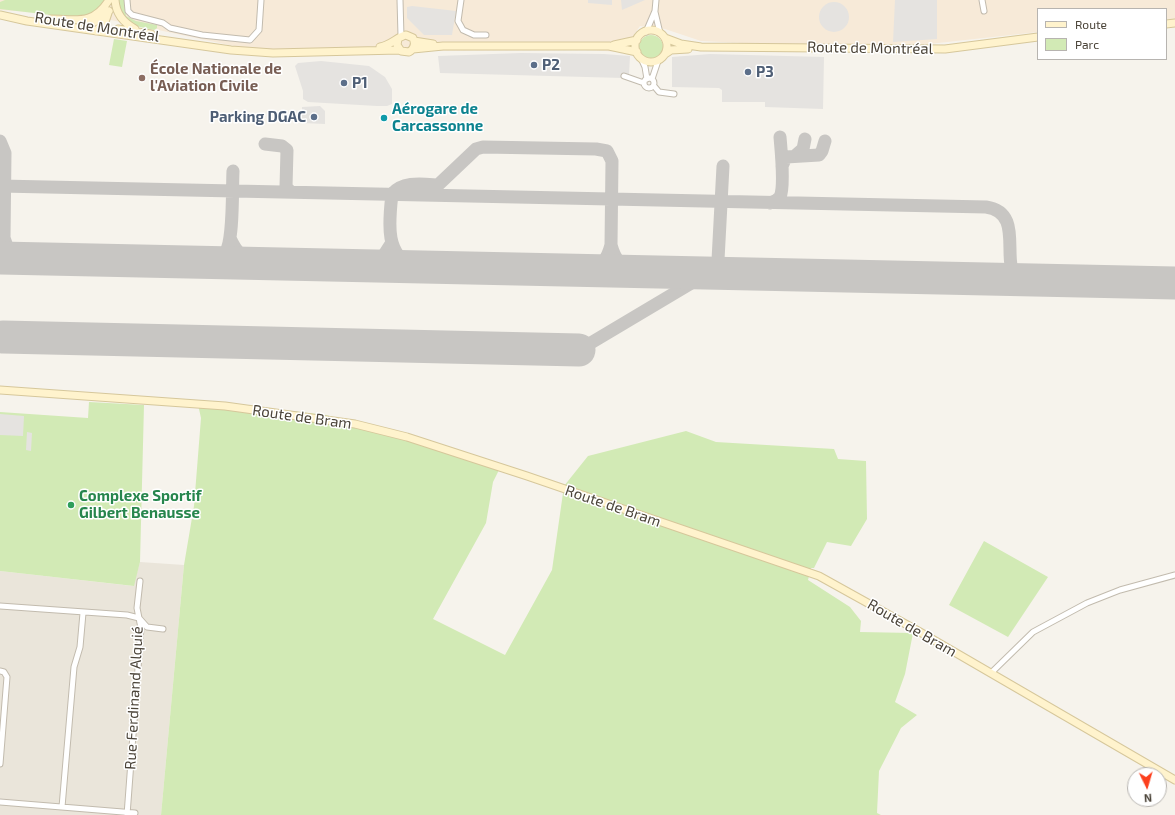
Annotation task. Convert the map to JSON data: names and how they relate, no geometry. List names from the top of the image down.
{
  "streets": {
    "main road": ["Route de Montréal", "Route de Bram"],
    "street": ["Rue Ferdinand Alquié"]
  },
  "places": [
    "P2",
    "P3",
    "École Nationale de l'Aviation Civile",
    "P1",
    "Parking DGAC",
    "Aérogare de Carcassonne",
    "Complexe Sportif Gilbert Benausse"
  ],
  "legend": ["Route", "Parc"],
  "north": "bottom"
}
